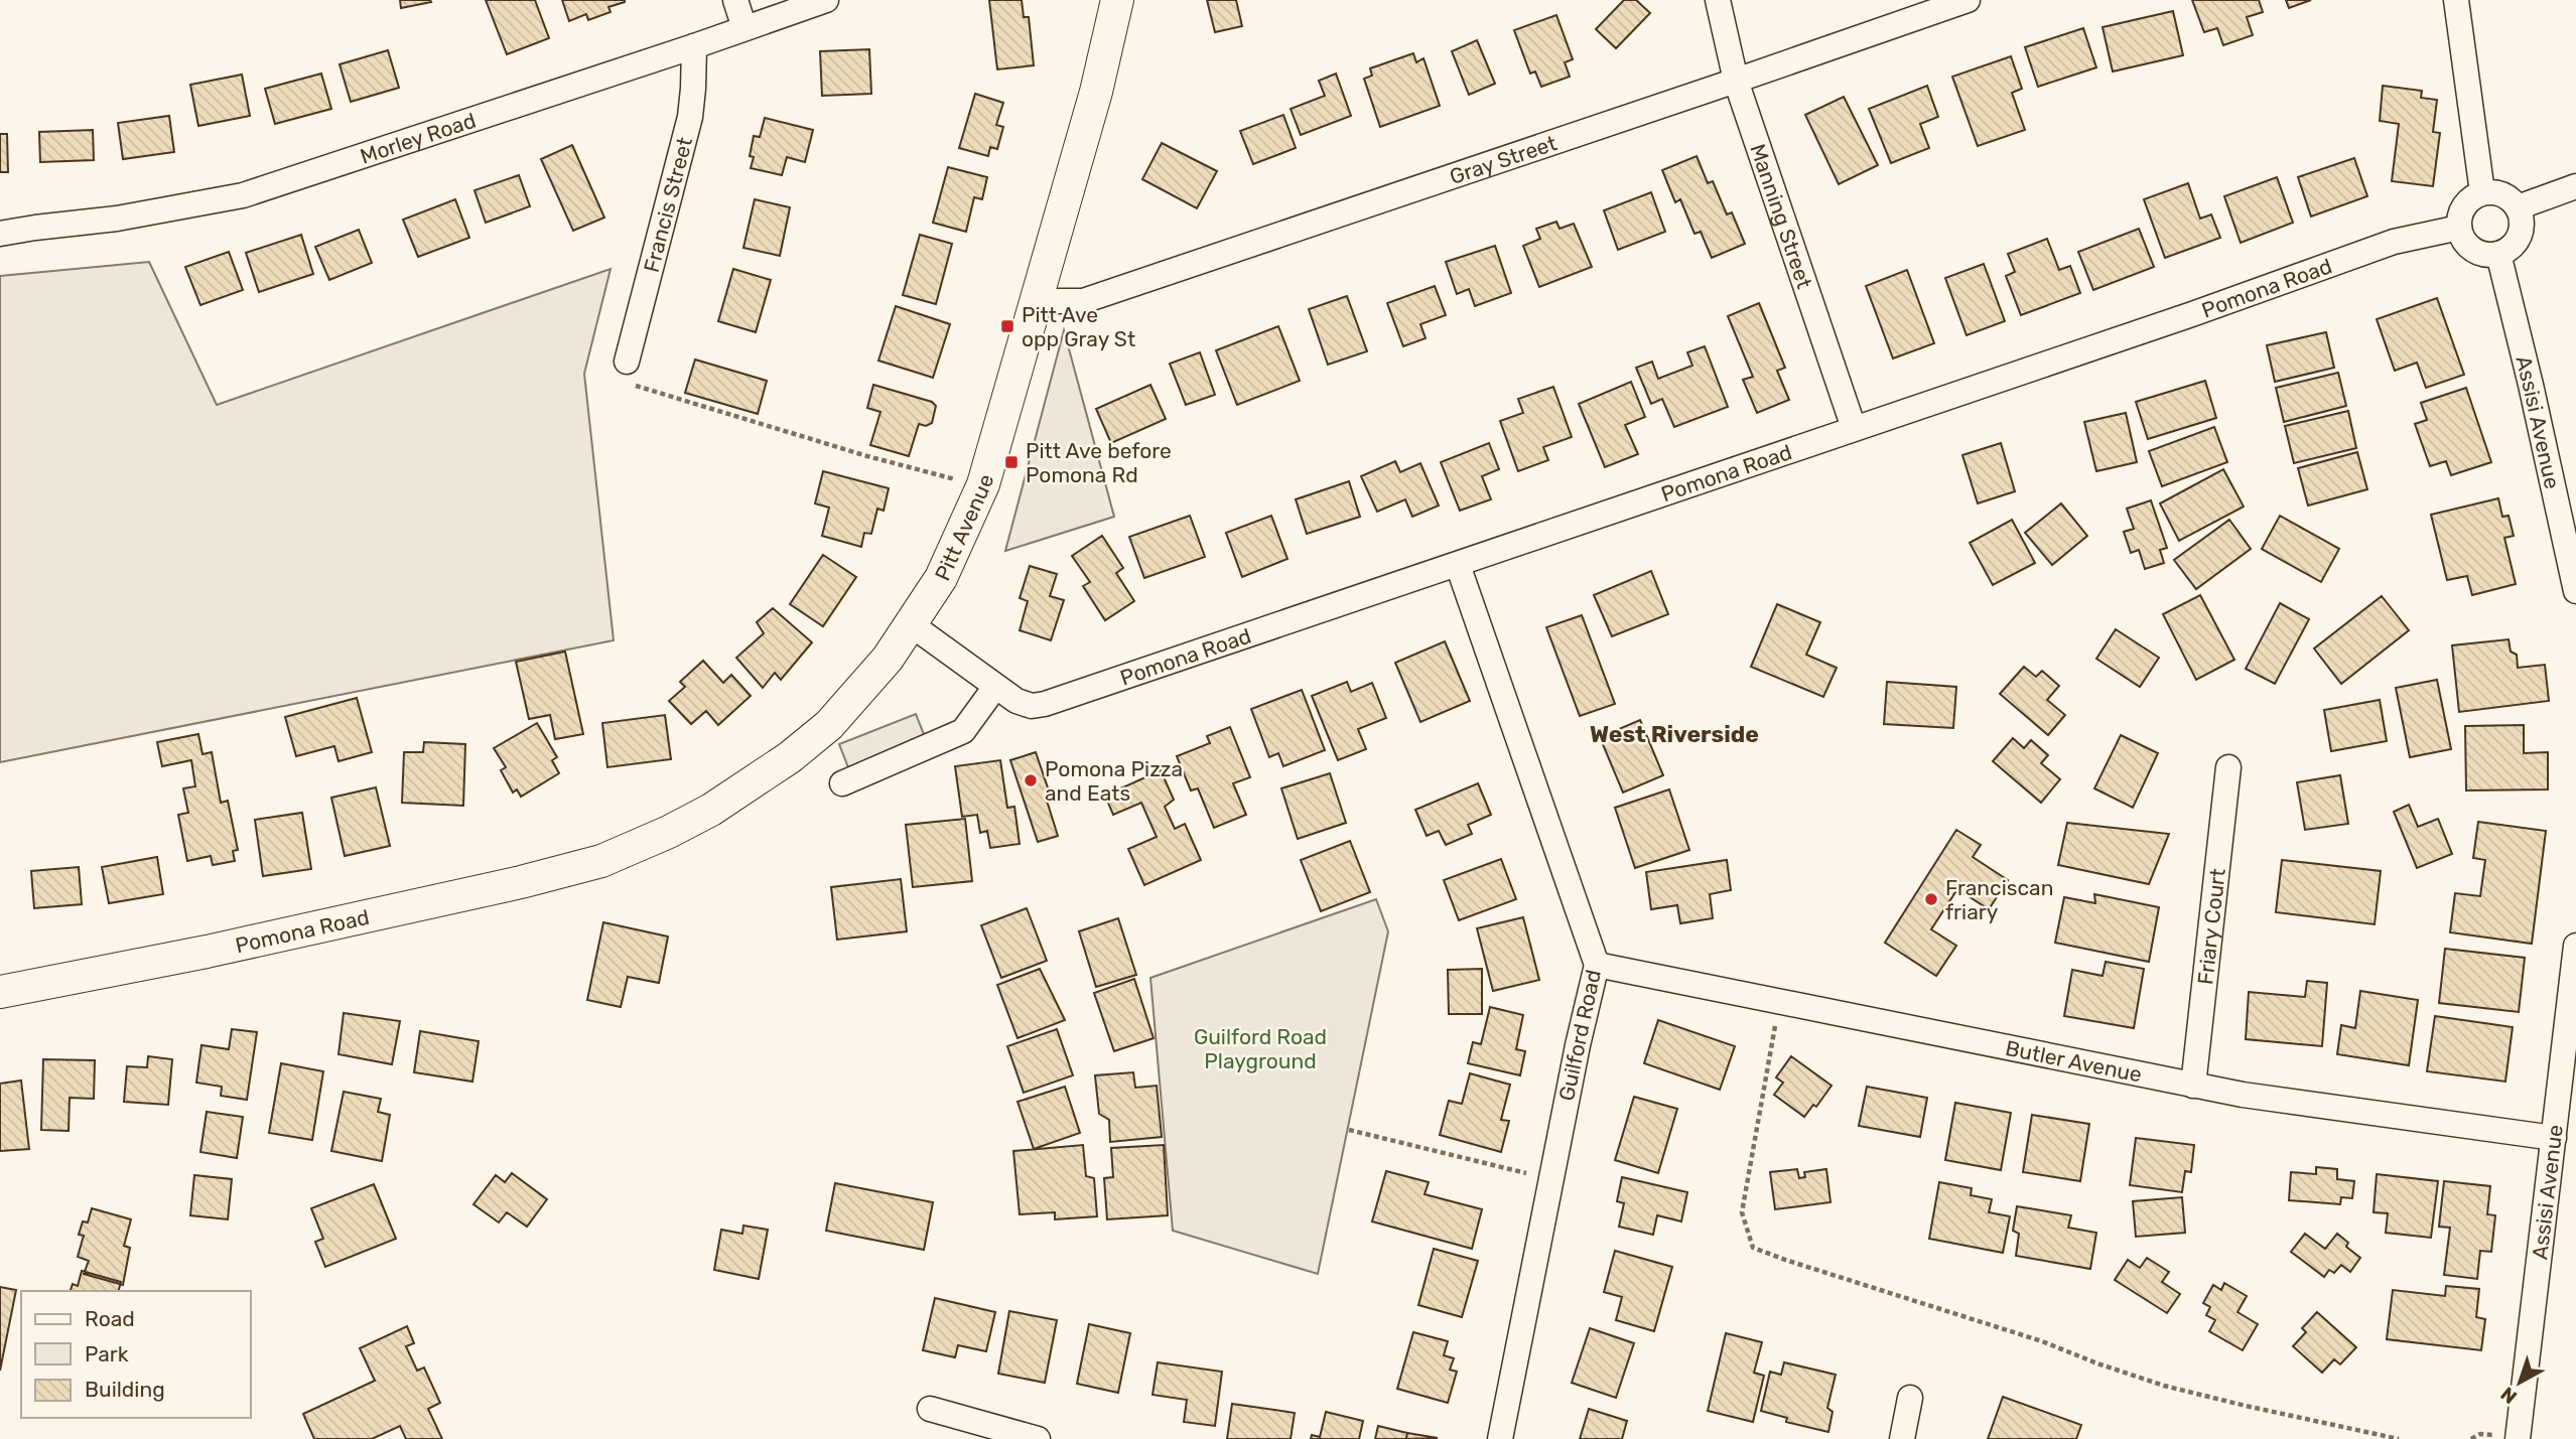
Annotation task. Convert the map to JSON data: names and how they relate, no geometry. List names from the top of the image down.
{
  "streets": {
    "street": [
      "Morley Road",
      "Gray Street",
      "Francis Street",
      "Manning Street",
      "Pomona Road",
      "Assisi Avenue",
      "Pitt Avenue",
      "Friary Court",
      "Guilford Road",
      "Butler Avenue"
    ]
  },
  "crossings": [
    ["Morley Road", "Francis Street"],
    ["Gray Street", "Manning Street"],
    ["Gray Street", "Pitt Avenue"],
    ["Manning Street", "Pomona Road"],
    ["Pomona Road", "Assisi Avenue"],
    ["Pomona Road", "Pitt Avenue"],
    ["Pomona Road", "Guilford Road"],
    ["Assisi Avenue", "Butler Avenue"],
    ["Friary Court", "Butler Avenue"],
    ["Guilford Road", "Butler Avenue"]
  ],
  "districts": ["West Riverside"],
  "parks": ["Guilford Road Playground"],
  "places": {
    "transit": ["Pitt Ave opp Gray St", "Pitt Ave before Pomona Rd"],
    "other": ["Pomona Pizza and Eats", "Franciscan friary"]
  },
  "legend": ["Road", "Park", "Building"],
  "north": "bottom left"
}
